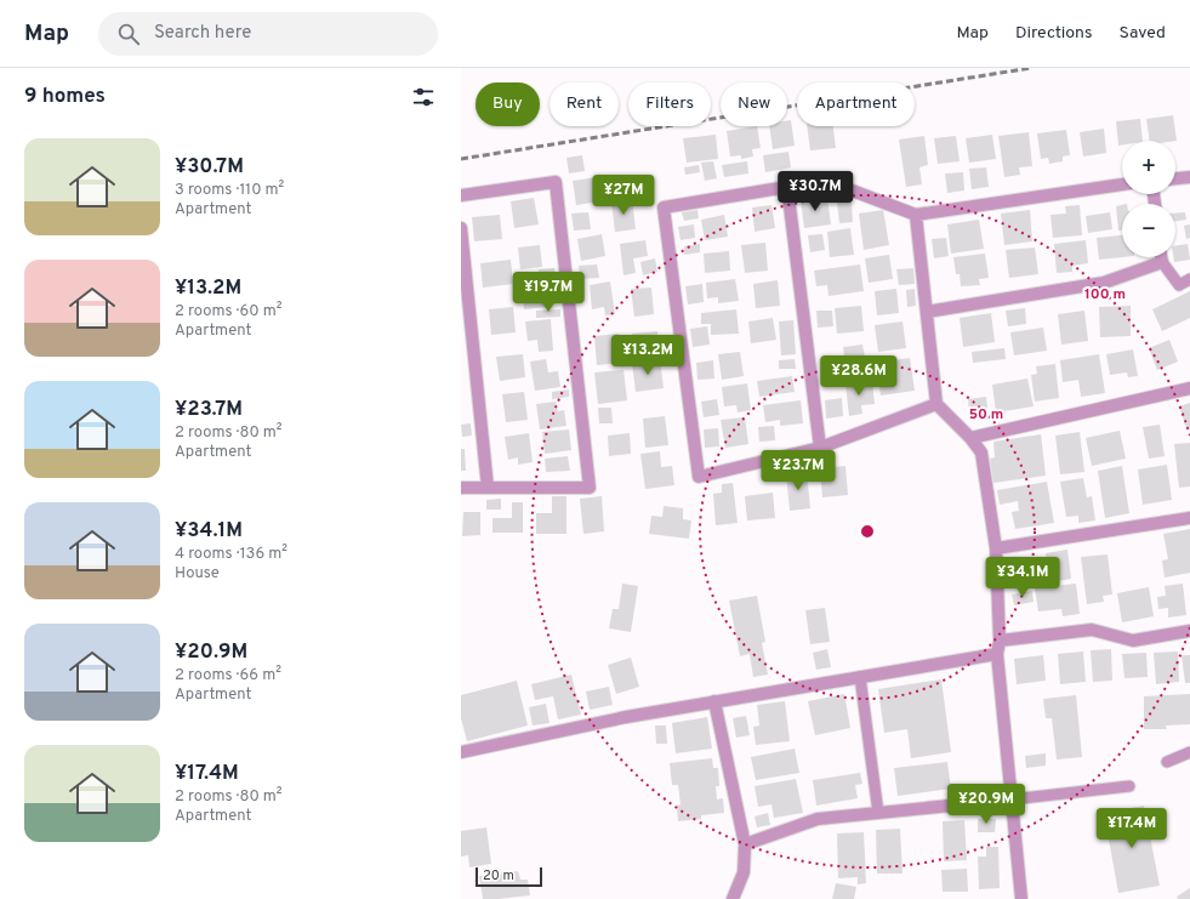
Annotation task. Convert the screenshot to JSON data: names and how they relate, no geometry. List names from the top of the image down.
{
  "scale_bar": "20 m",
  "page": {
    "header": "Map",
    "search": "Search here",
    "nav": ["Map", "Directions", "Saved"],
    "heading": "9 homes",
    "chip": [
      "Buy",
      "Rent",
      "Filters",
      "New",
      "Apartment"
    ],
    "list": [
      {
        "name": "¥30.7M",
        "note": "3 rooms · 110 m² · Apartment"
      },
      {
        "name": "¥13.2M",
        "note": "2 rooms · 60 m² · Apartment"
      },
      {
        "name": "¥23.7M",
        "note": "2 rooms · 80 m² · Apartment"
      },
      {
        "name": "¥34.1M",
        "note": "4 rooms · 136 m² · House"
      },
      {
        "name": "¥20.9M",
        "note": "2 rooms · 66 m² · Apartment"
      },
      {
        "name": "¥17.4M",
        "note": "2 rooms · 80 m² · Apartment"
      }
    ],
    "map_buttons": ["+", "−"],
    "price": [
      "¥30.7M",
      "¥27M",
      "¥19.7M",
      "¥13.2M",
      "¥28.6M",
      "¥23.7M",
      "¥34.1M",
      "¥20.9M",
      "¥17.4M"
    ],
    "scale": "20 m"
  },
  "rings": ["100 m", "50 m"]
}
